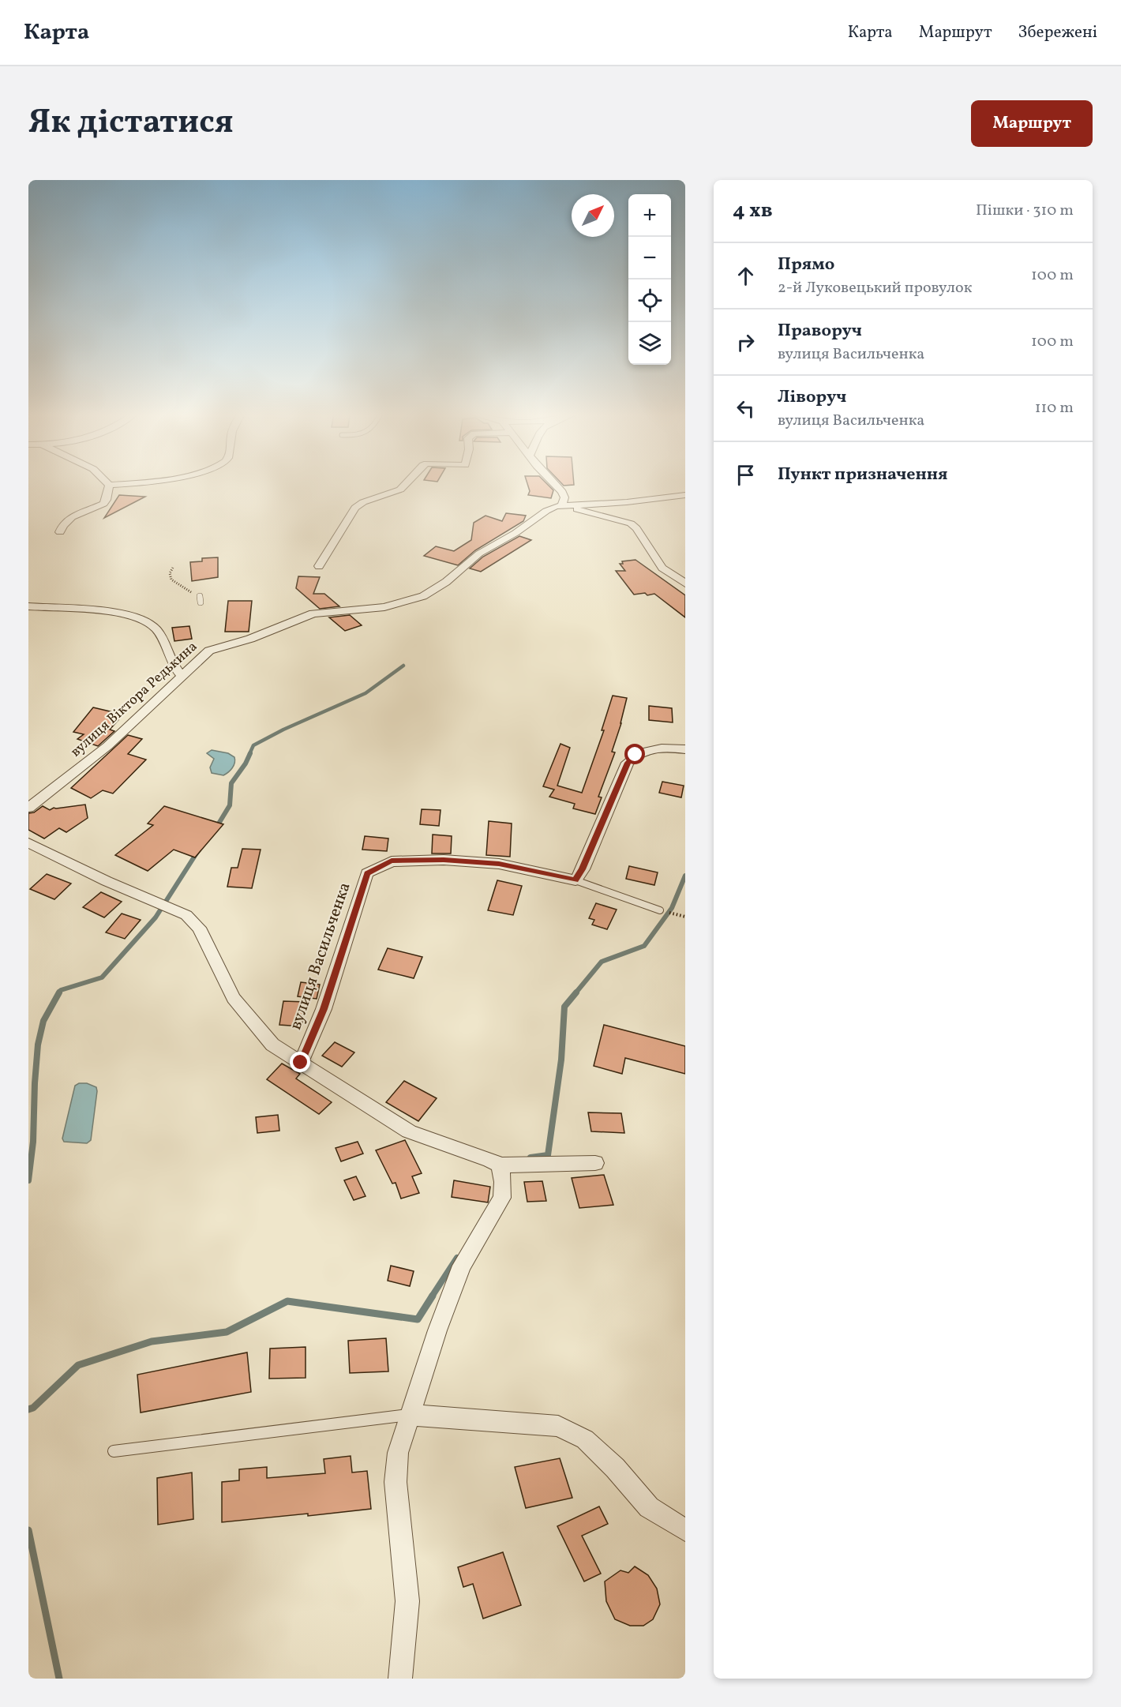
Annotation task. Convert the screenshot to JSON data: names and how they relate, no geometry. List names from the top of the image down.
{
  "streets": {
    "street": ["вулиця Віктора Редькина", "вулиця Васильченка"]
  },
  "north": "top right",
  "page": {
    "header": "Карта",
    "nav": ["Карта", "Маршрут", "Збережені"],
    "title": "Як дістатися",
    "buttons": "Маршрут",
    "heading": ["4 хв", "Пішки · 310 m"],
    "map_buttons": ["+", "−"],
    "list": [
      ["Прямо", "2-й Луковецький провулок", "100 m"],
      ["Праворуч", "вулиця Васильченка", "100 m"],
      ["Ліворуч", "вулиця Васильченка", "110 m"],
      "Пункт призначення"
    ]
  }
}
